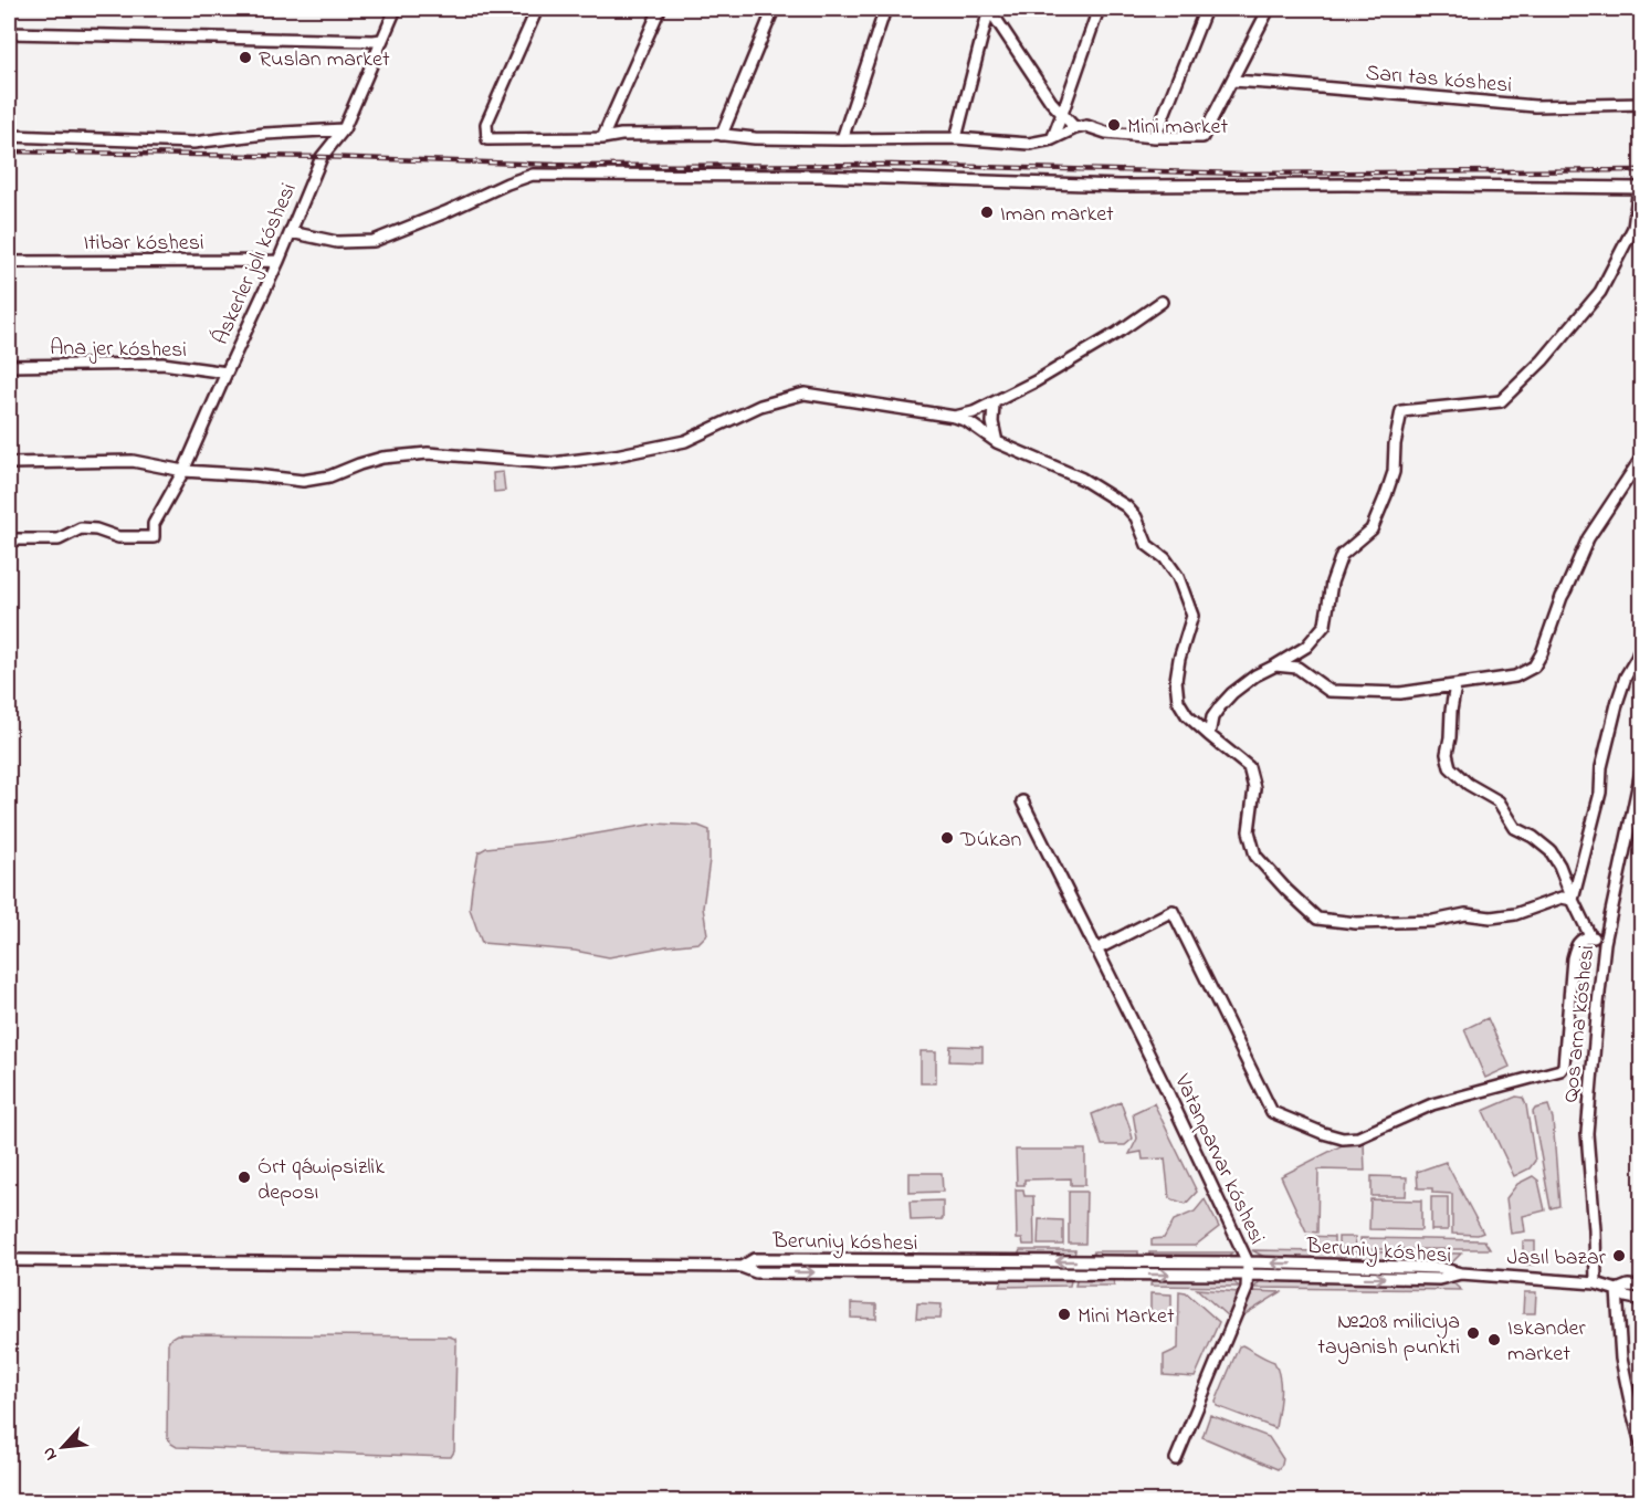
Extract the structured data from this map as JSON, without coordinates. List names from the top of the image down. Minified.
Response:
{"streets":{"street":["Sarı tas kóshesi","Itibar kóshesi","Áskerler jolı kóshesi","Ana jer kóshesi","Qos arna kóshesi","Vatanparvar kóshesi","Beruniy kóshesi"]},"crossings":[["Itibar kóshesi","Áskerler jolı kóshesi"],["Áskerler jolı kóshesi","Ana jer kóshesi"],["Vatanparvar kóshesi","Beruniy kóshesi"]],"places":["Ruslan market","Mini market","Iman market","Dúkan","Órt qáwipsizlik deposı","Jasıl bazar","Mini Market","№208 miliciya tayanish punkti","Iskander market"],"north":"bottom left"}
